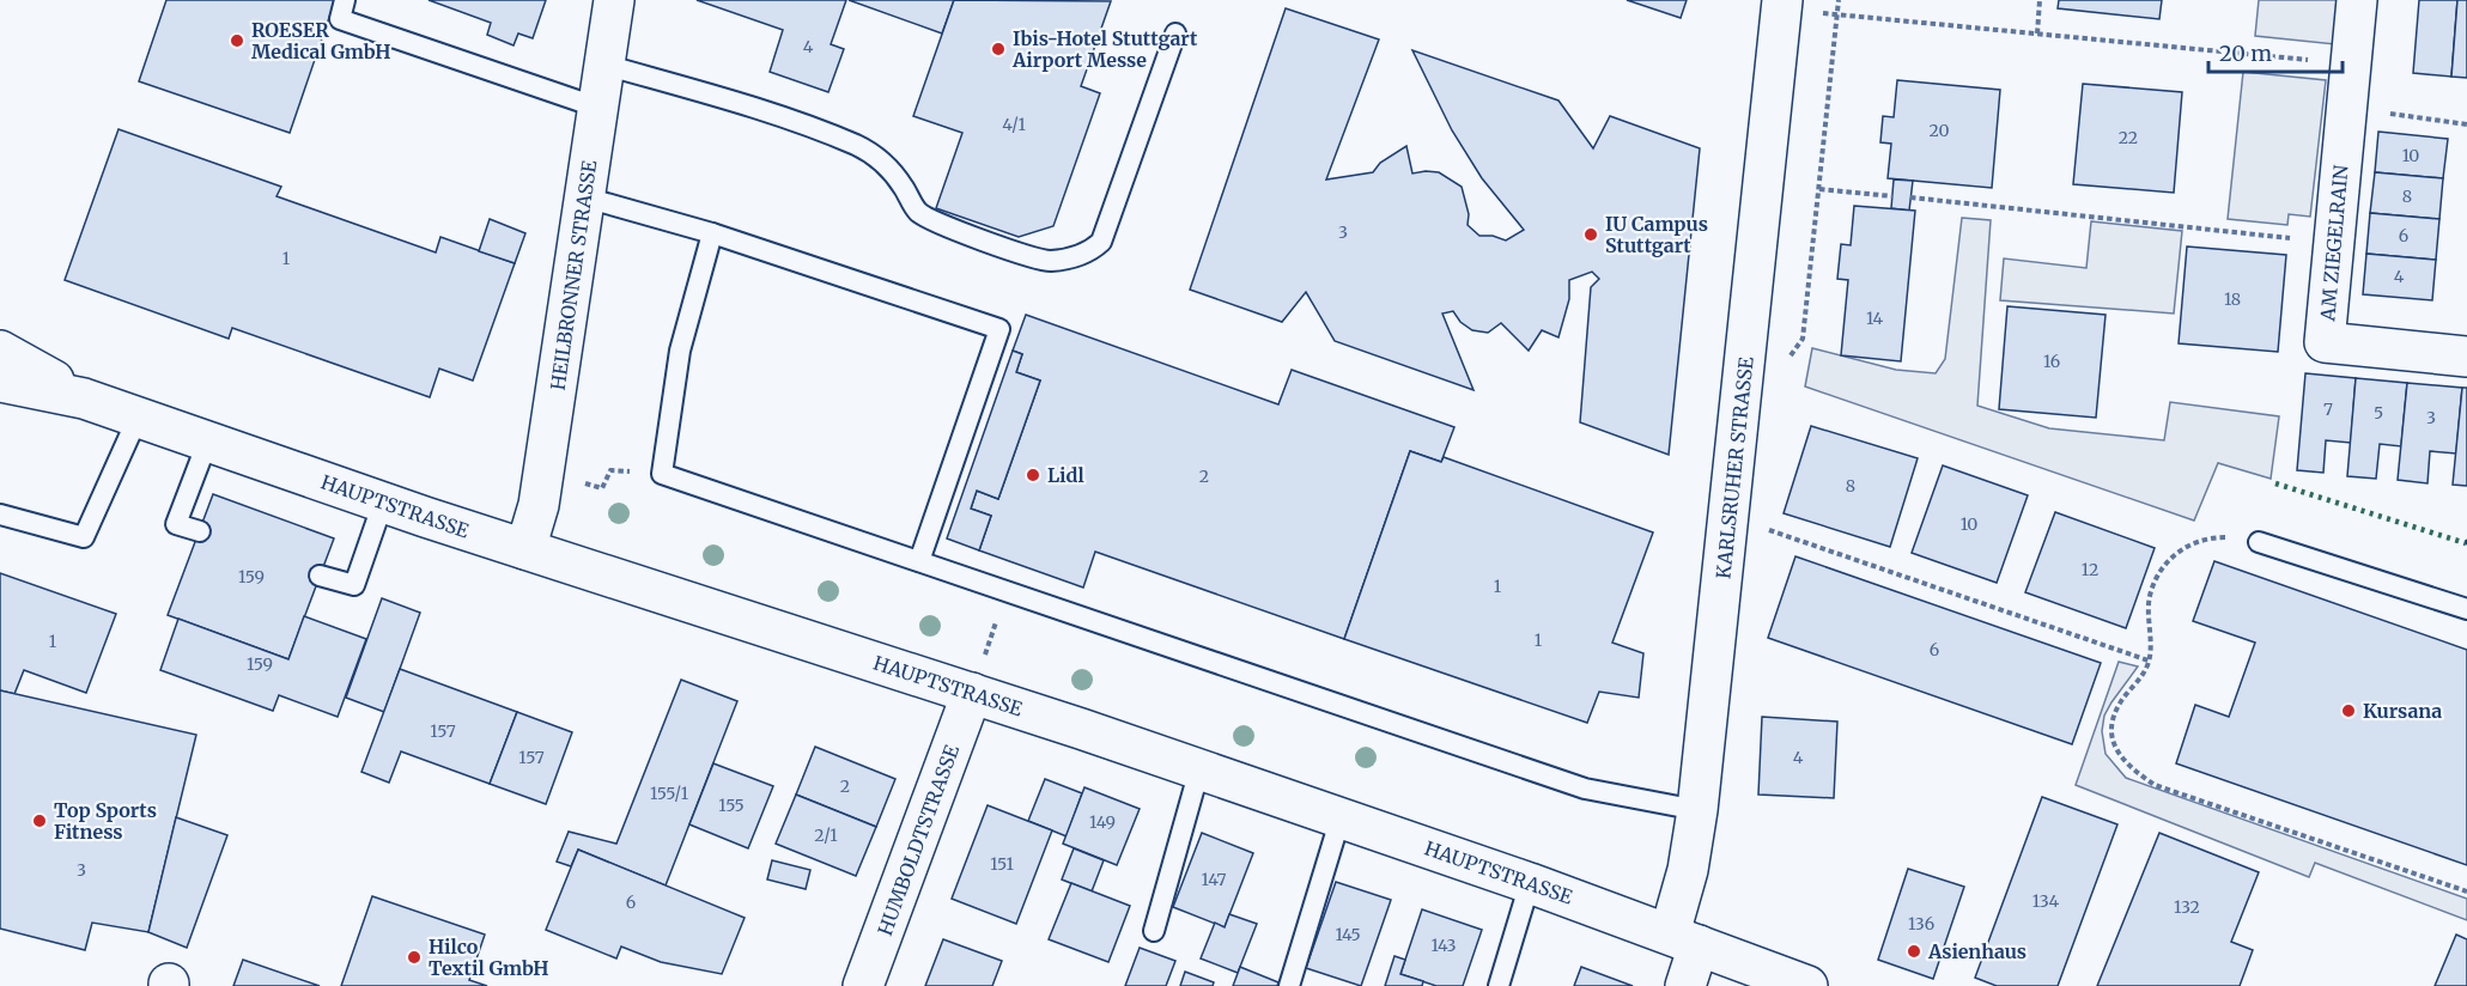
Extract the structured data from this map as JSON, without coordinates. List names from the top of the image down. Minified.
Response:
{"streets":{"street":["AM ZIEGELRAIN","HEILBRONNER STRASSE","KARLSRUHER STRASSE","HAUPTSTRASSE","HUMBOLDTSTRASSE"]},"crossings":[["HEILBRONNER STRASSE","HAUPTSTRASSE"],["KARLSRUHER STRASSE","HAUPTSTRASSE"],["HAUPTSTRASSE","HUMBOLDTSTRASSE"]],"places":["ROESER Medical GmbH","Ibis-Hotel Stuttgart Airport Messe","IU Campus Stuttgart","Lidl","Kursana","Top Sports Fitness","Asienhaus","Hilco Textil GmbH"],"house_numbers":["4","4/1","20","22","10","8","3","6","1","4","18","14","16","7","5","3","2","8","10","12","159","1","1","1","6","159","157","157","4","2","155/1","155","149","2/1","151","3","147","134","6","132","136","145","143"],"scale_bar":"20 m"}
